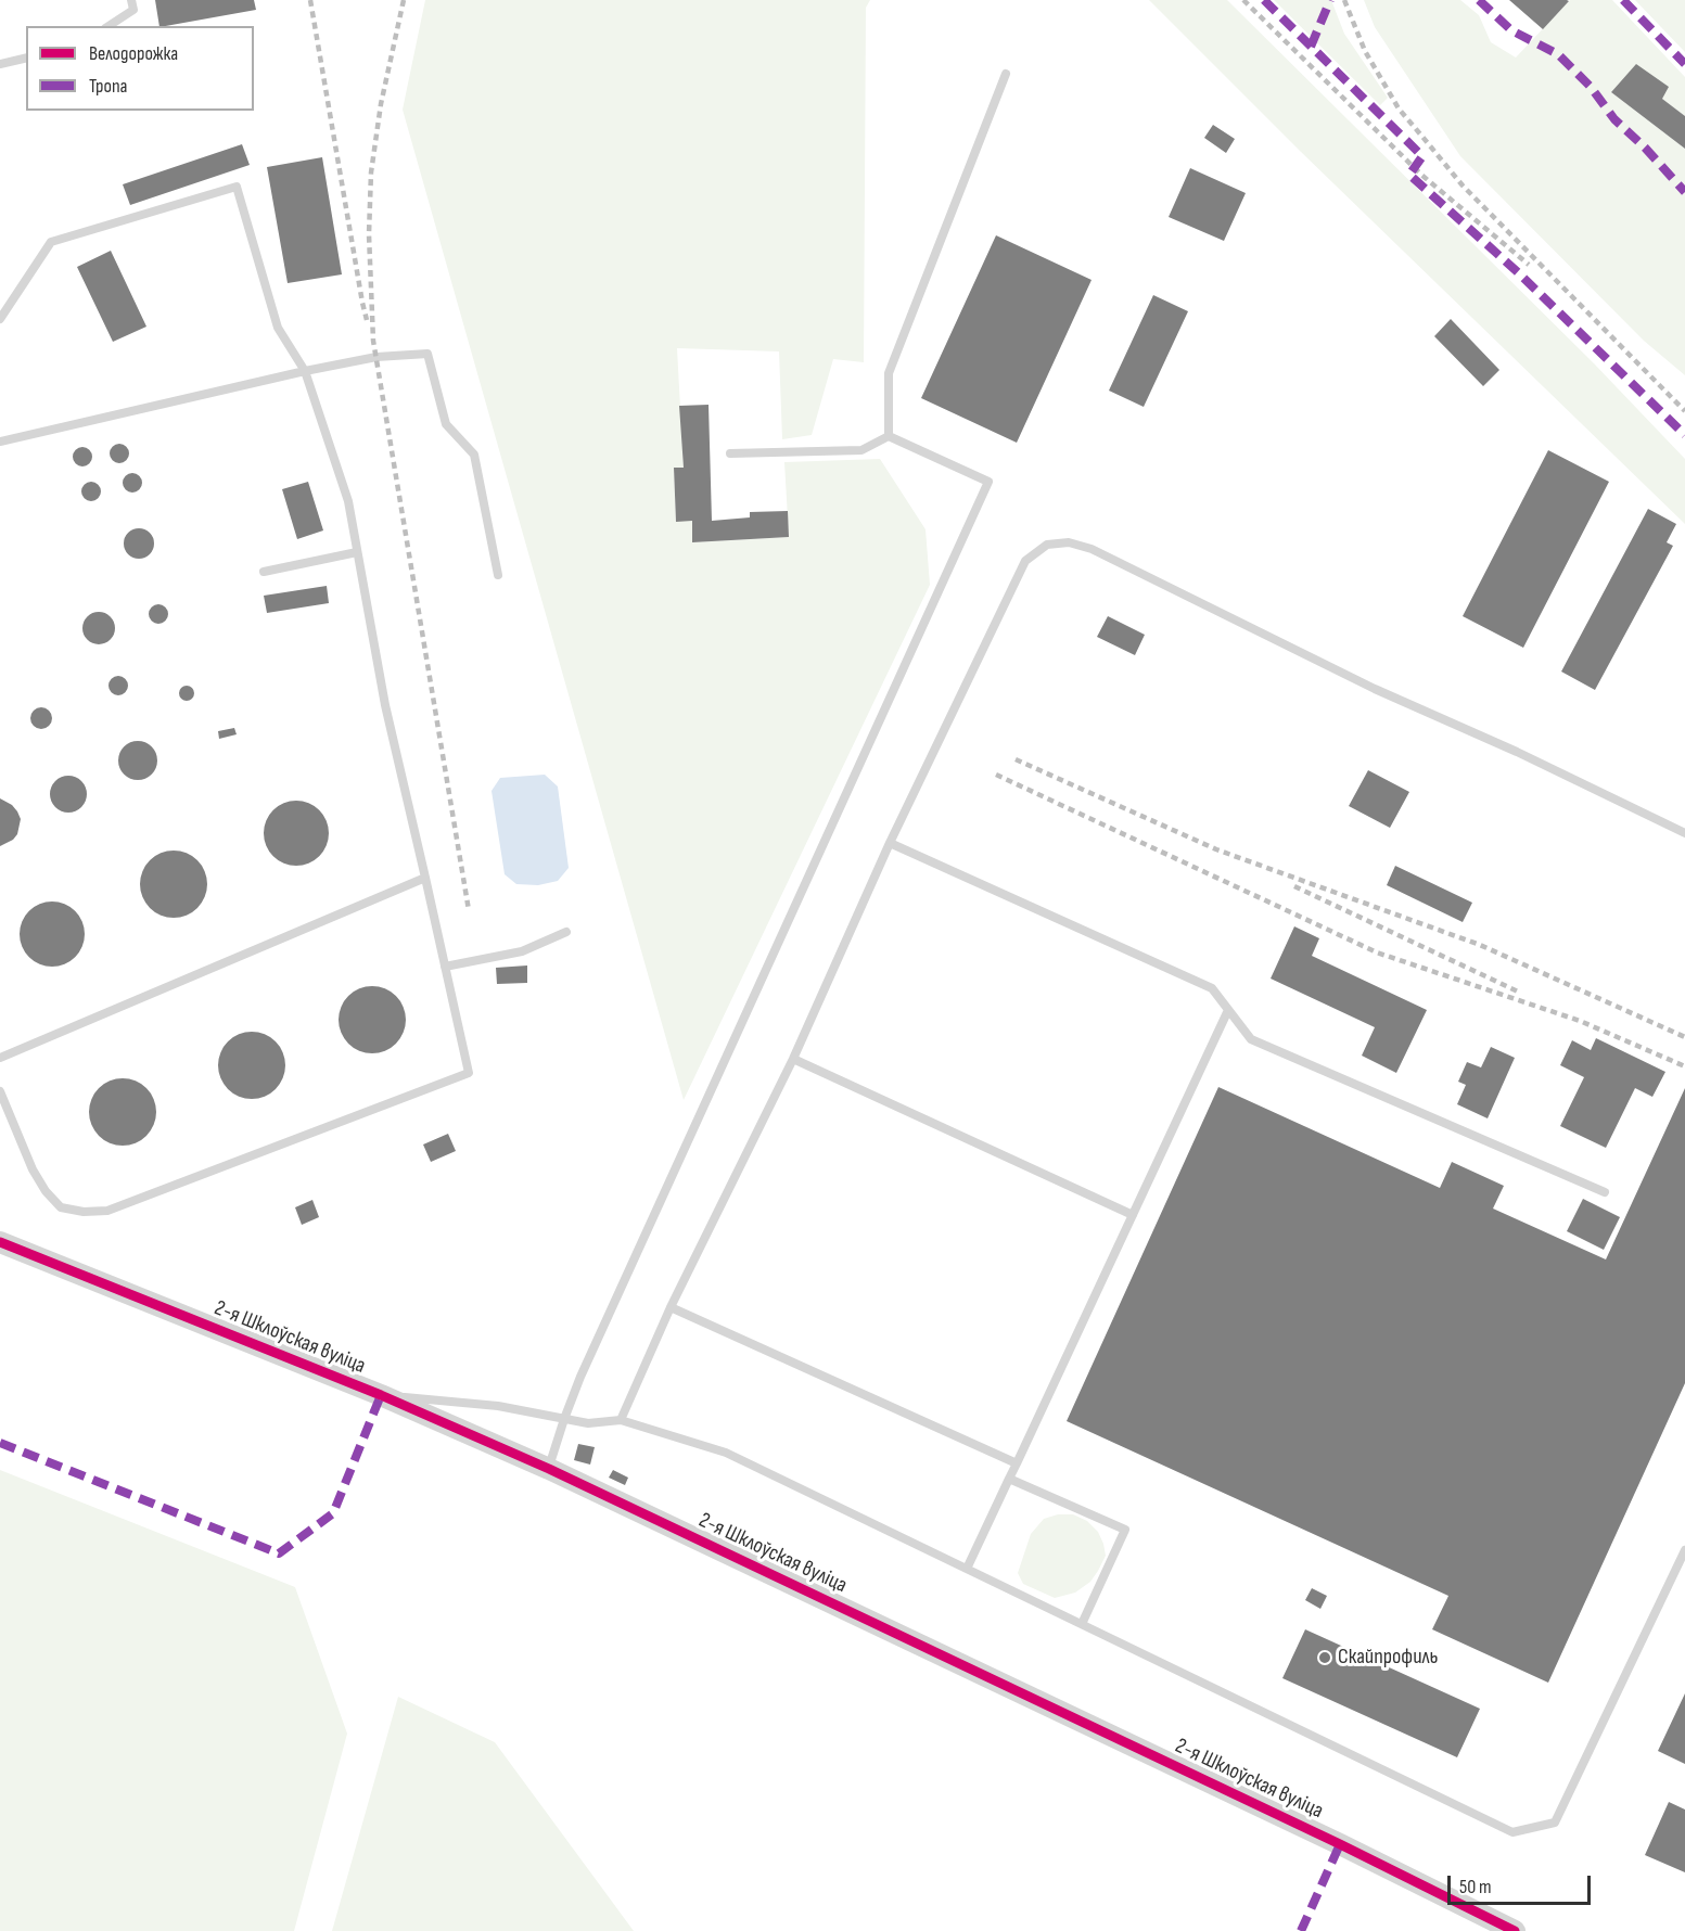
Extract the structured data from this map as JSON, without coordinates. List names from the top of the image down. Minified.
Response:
{"streets":{"street":["2-я Шклоўская вуліца"]},"places":["Скайпрофиль"],"legend":["Велодорожка","Тропа"],"scale_bar":"50 m"}
